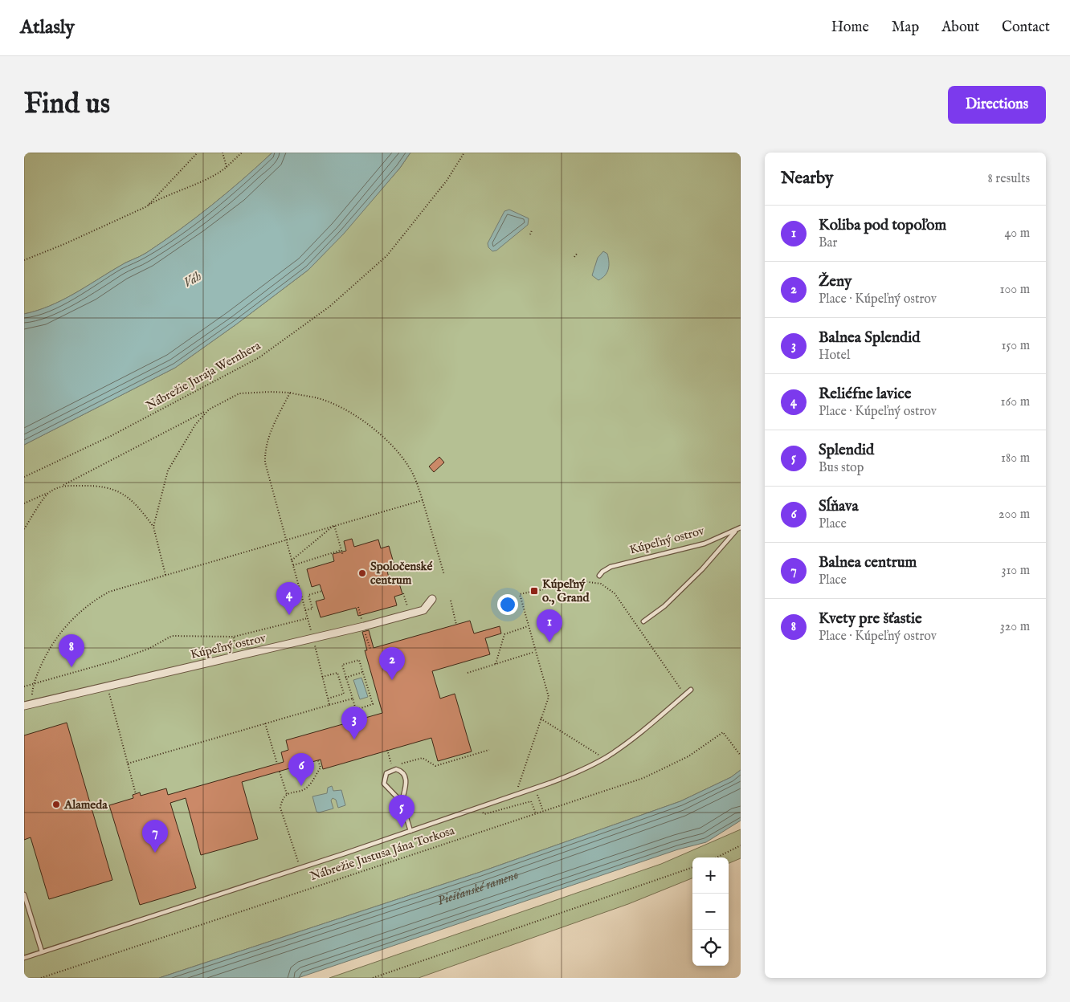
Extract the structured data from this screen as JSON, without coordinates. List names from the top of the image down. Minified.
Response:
{"streets":{"street":["Kúpeľný ostrov"],"path":["Nábrežie Juraja Wernhera","Nábrežie Justusa Jána Torkosa"]},"water":["Váh","Piešťanské rameno"],"places":{"other":["Spoločenské centrum","Alameda"],"transit":["Kúpeľný o., Grand"]},"page":{"header":"Atlasly","nav":["Home","Map","About","Contact"],"buttons":"Directions","title":"Find us","heading":["Nearby","8 results"],"list":[{"mark":"1","name":"Koliba pod topoľom","note":"Bar","value":"40 m"},{"mark":"2","name":"Ženy","note":"Place · Kúpeľný ostrov","value":"100 m"},{"mark":"3","name":"Balnea Splendid","note":"Hotel","value":"150 m"},{"mark":"4","name":"Reliéfne lavice","note":"Place · Kúpeľný ostrov","value":"160 m"},{"mark":"5","name":"Splendid","note":"Bus stop","value":"180 m"},{"mark":"6","name":"Sĺňava","note":"Place","value":"200 m"},{"mark":"7","name":"Balnea centrum","note":"Place","value":"310 m"},{"mark":"8","name":"Kvety pre šťastie","note":"Place · Kúpeľný ostrov","value":"320 m"}],"pins":["4","1","8","2","3","6","5","7"],"map_buttons":["+","−"]}}
